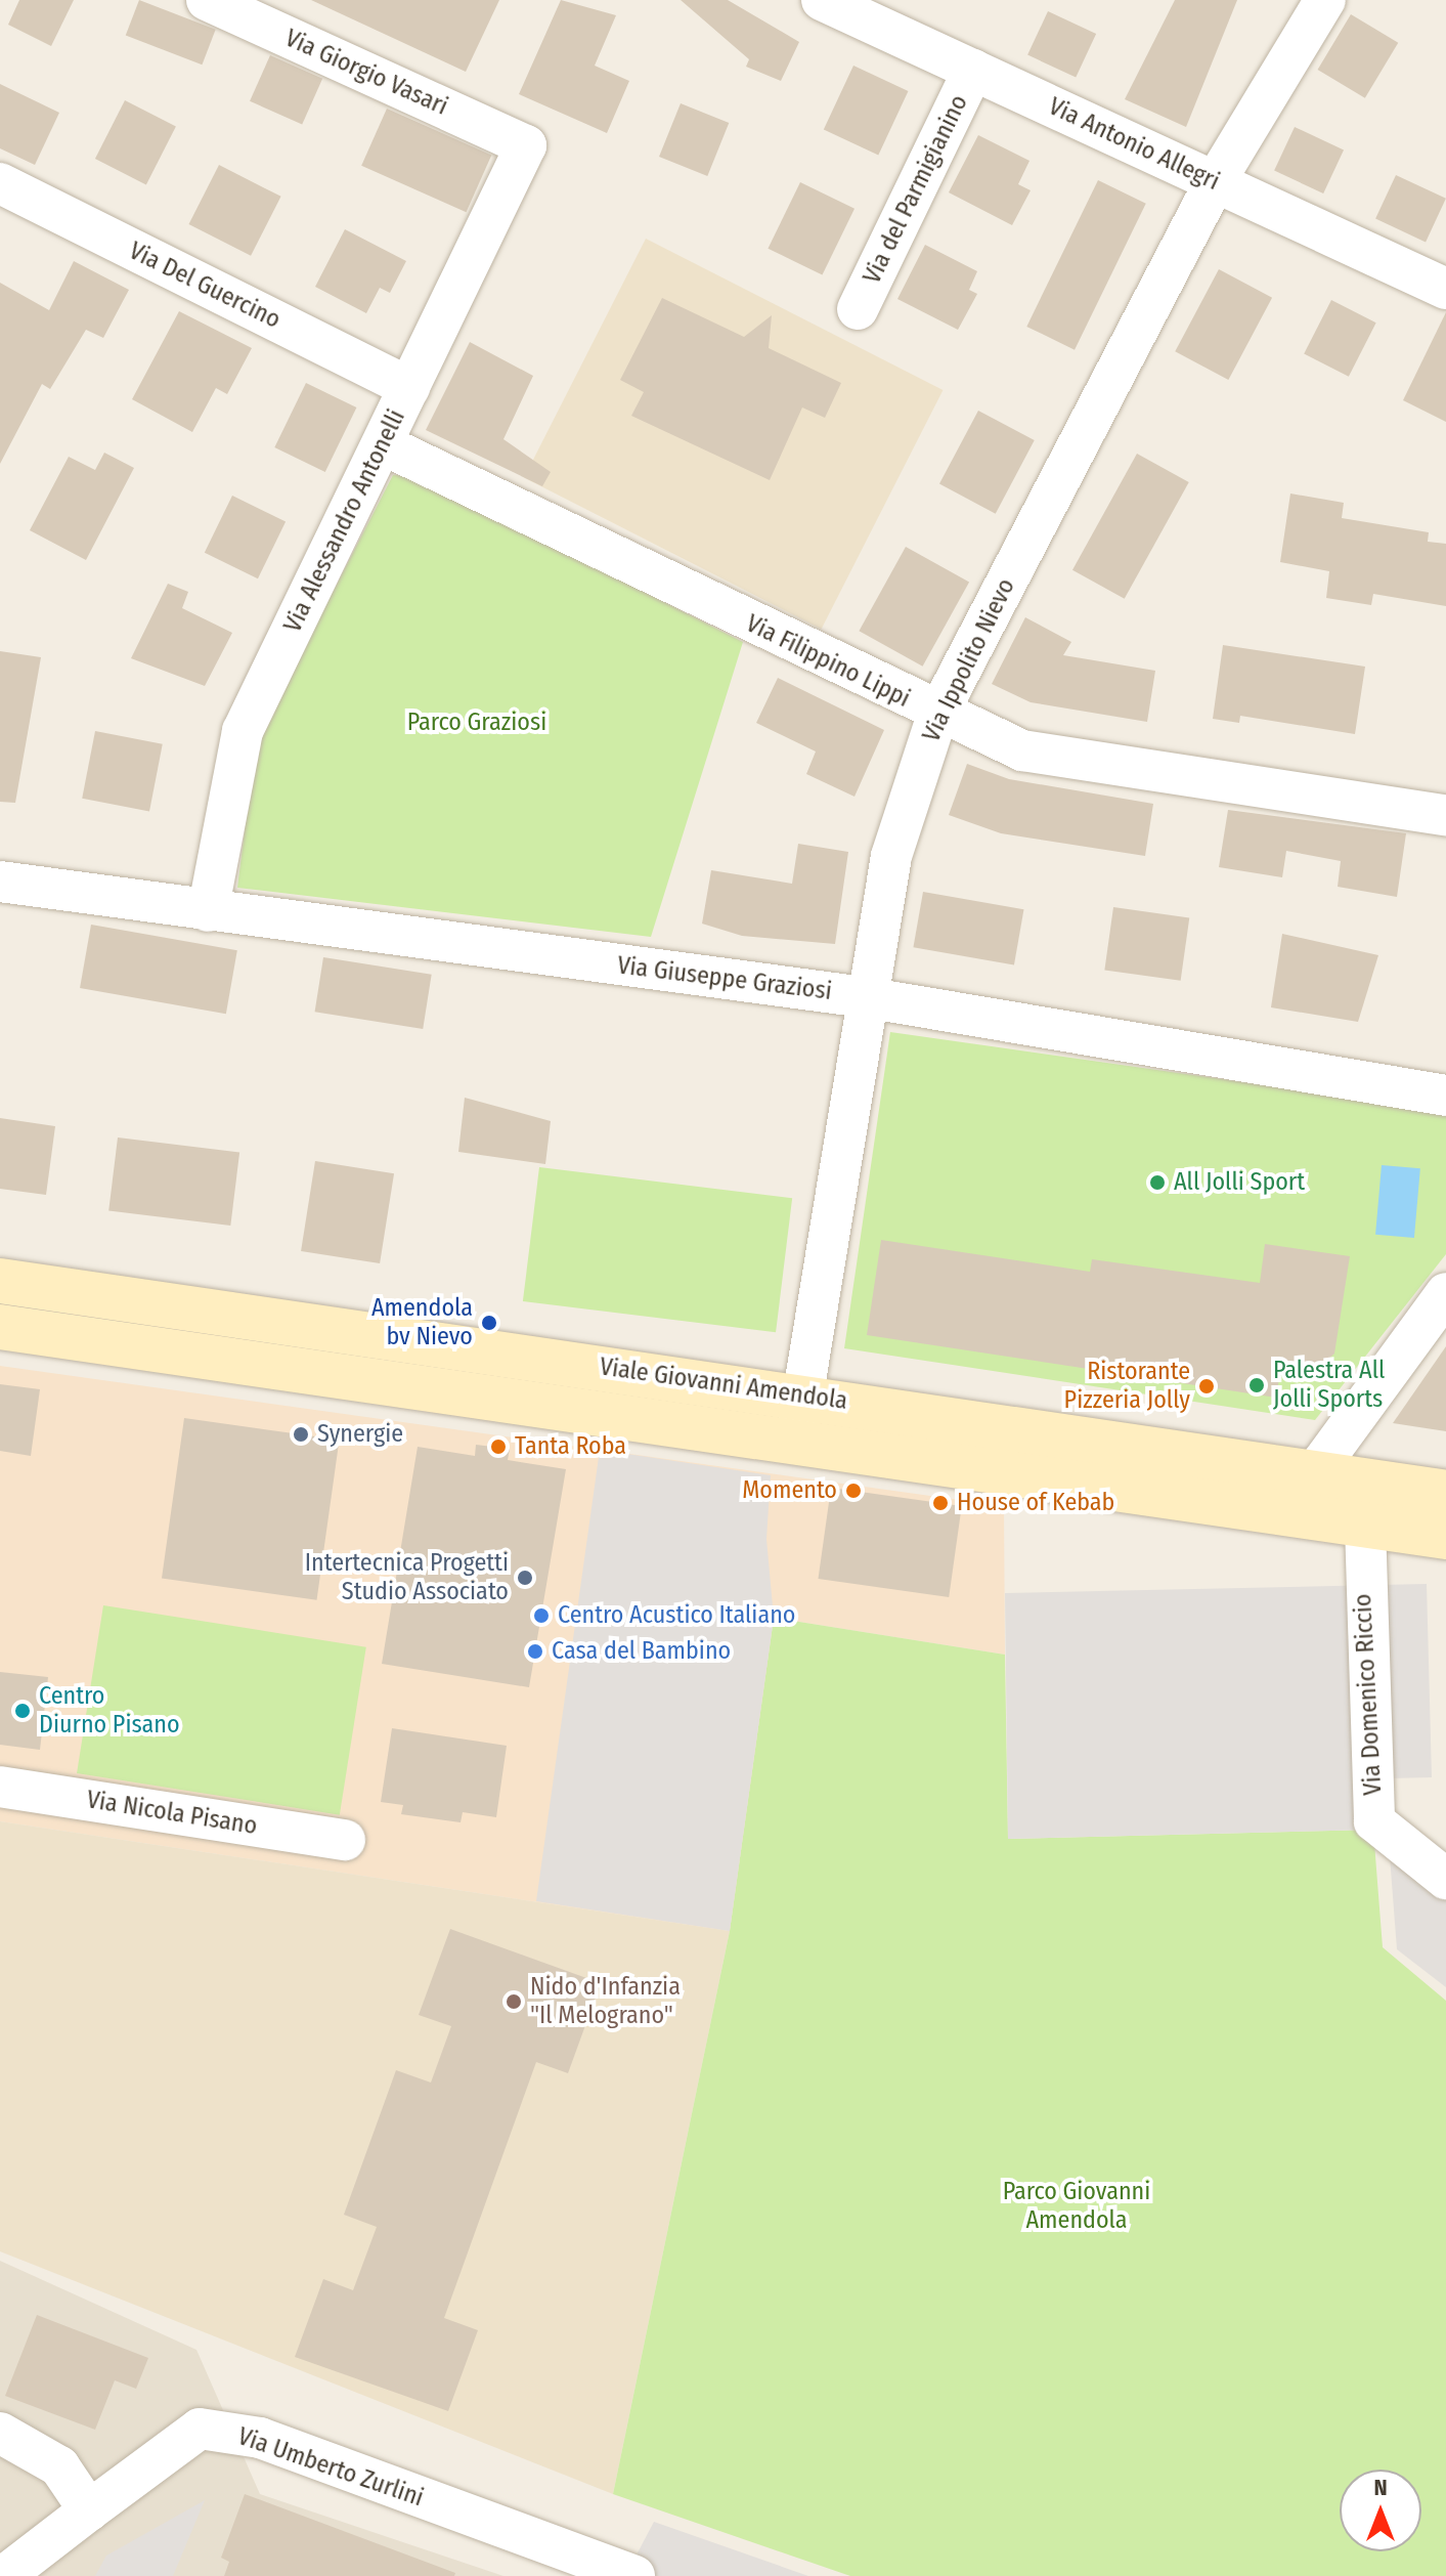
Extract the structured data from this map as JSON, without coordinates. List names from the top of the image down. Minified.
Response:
{"streets":{"main road":["Viale Giovanni Amendola"],"street":["Via Giorgio Vasari","Via Antonio Allegri","Via del Parmigianino","Via Del Guercino","Via Alessandro Antonelli","Via Ippolito Nievo","Via Filippino Lippi","Via Giuseppe Graziosi","Via Domenico Riccio","Via Nicola Pisano","Via Umberto Zurlini"]},"crossings":[["Via Giorgio Vasari","Via Alessandro Antonelli"],["Via Antonio Allegri","Via del Parmigianino"],["Via Antonio Allegri","Via Ippolito Nievo"],["Via Del Guercino","Via Alessandro Antonelli"],["Via Alessandro Antonelli","Via Filippino Lippi"],["Via Alessandro Antonelli","Via Giuseppe Graziosi"],["Via Ippolito Nievo","Via Filippino Lippi"],["Via Ippolito Nievo","Via Giuseppe Graziosi"],["Via Ippolito Nievo","Viale Giovanni Amendola"],["Viale Giovanni Amendola","Via Domenico Riccio"]],"parks":["Parco Graziosi","Parco Giovanni Amendola"],"places":["All Jolli Sport","Amendola bv Nievo","Palestra All Jolli Sports","Ristorante Pizzeria Jolly","Synergie","Tanta Roba","Momento","House of Kebab","Intertecnica Progetti Studio Associato","Centro Acustico Italiano","Casa del Bambino","Centro Diurno Pisano","Nido d'Infanzia \"Il Melograno\""],"north":"top"}
